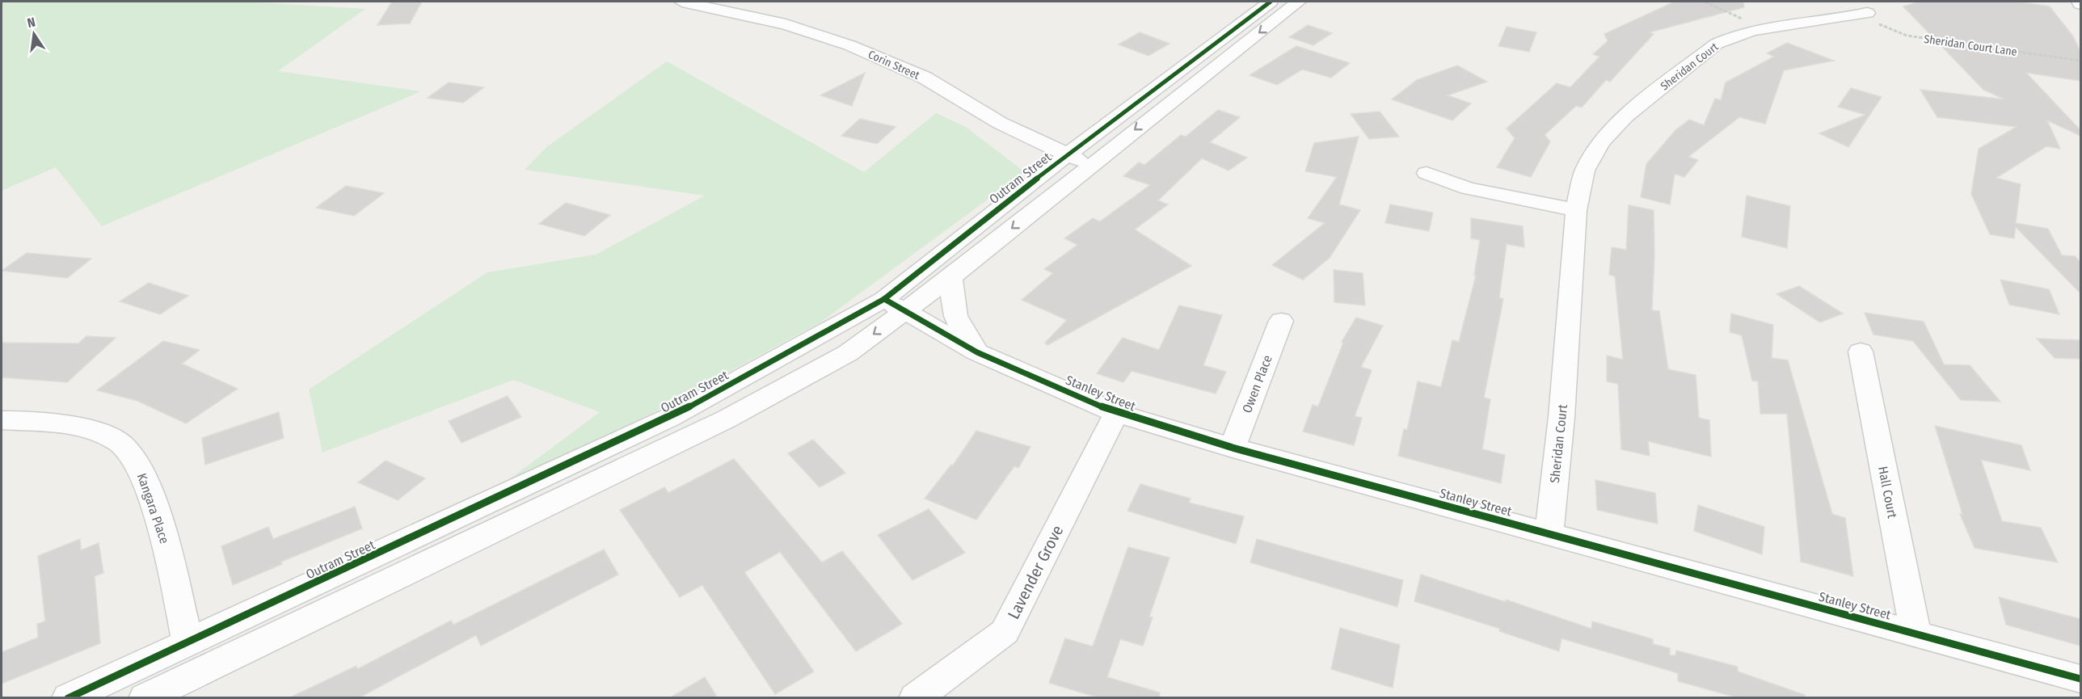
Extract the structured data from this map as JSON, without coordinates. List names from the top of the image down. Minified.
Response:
{"streets":{"street":["Corin Street","Sheridan Court","Outram Street","Owen Place","Stanley Street","Hall Court","Kangara Place","Lavender Grove"],"path":["Sheridan Court Lane"]},"crossings":[["Sheridan Court Lane","Sheridan Court"],["Corin Street","Outram Street"],["Sheridan Court","Stanley Street"],["Outram Street","Stanley Street"],["Outram Street","Kangara Place"],["Owen Place","Stanley Street"],["Stanley Street","Hall Court"],["Stanley Street","Lavender Grove"]],"north":"top"}
